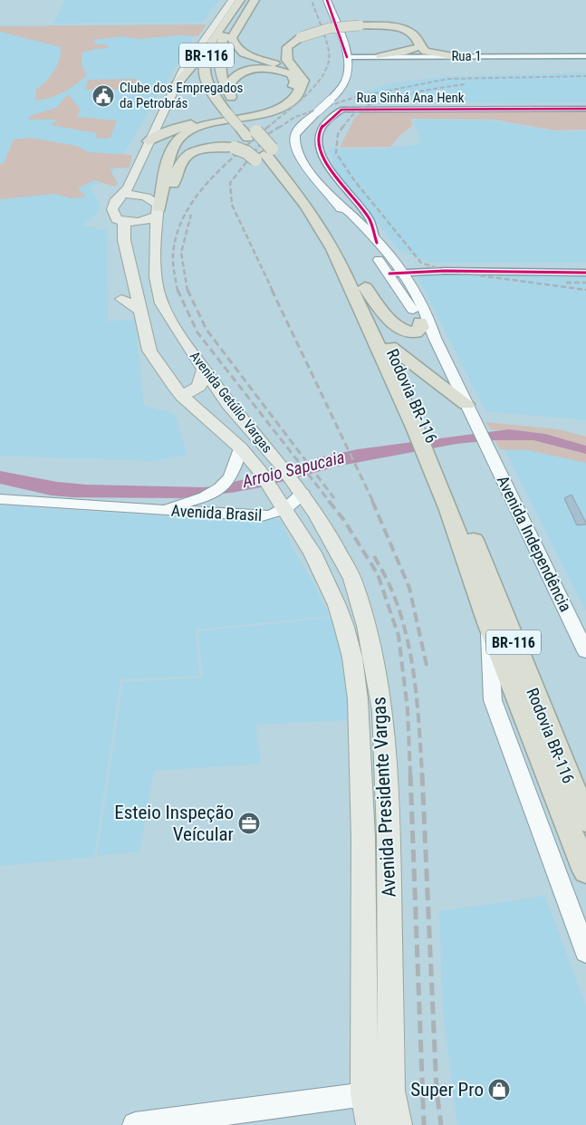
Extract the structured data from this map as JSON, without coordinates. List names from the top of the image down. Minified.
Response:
{"streets":{"highway":["BR-116","Rodovia BR-116"],"main road":["Avenida Getúlio Vargas","Avenida Brasil","Avenida Independência","Avenida Presidente Vargas"],"street":["Rua 1","Rua Sinhá Ana Henk"]},"crossings":[["BR-116","Rodovia BR-116"],["BR-116","Avenida Getúlio Vargas"],["Rodovia BR-116","Avenida Getúlio Vargas"],["Avenida Getúlio Vargas","Avenida Brasil"],["Avenida Getúlio Vargas","Avenida Presidente Vargas"],["Avenida Brasil","Avenida Presidente Vargas"]],"water":["Arroio Sapucaia"],"places":{"public building":["Clube dos Empregados da Petrobrás"],"office":["Esteio Inspeção Veícular"],"shop":["Super Pro"]}}
